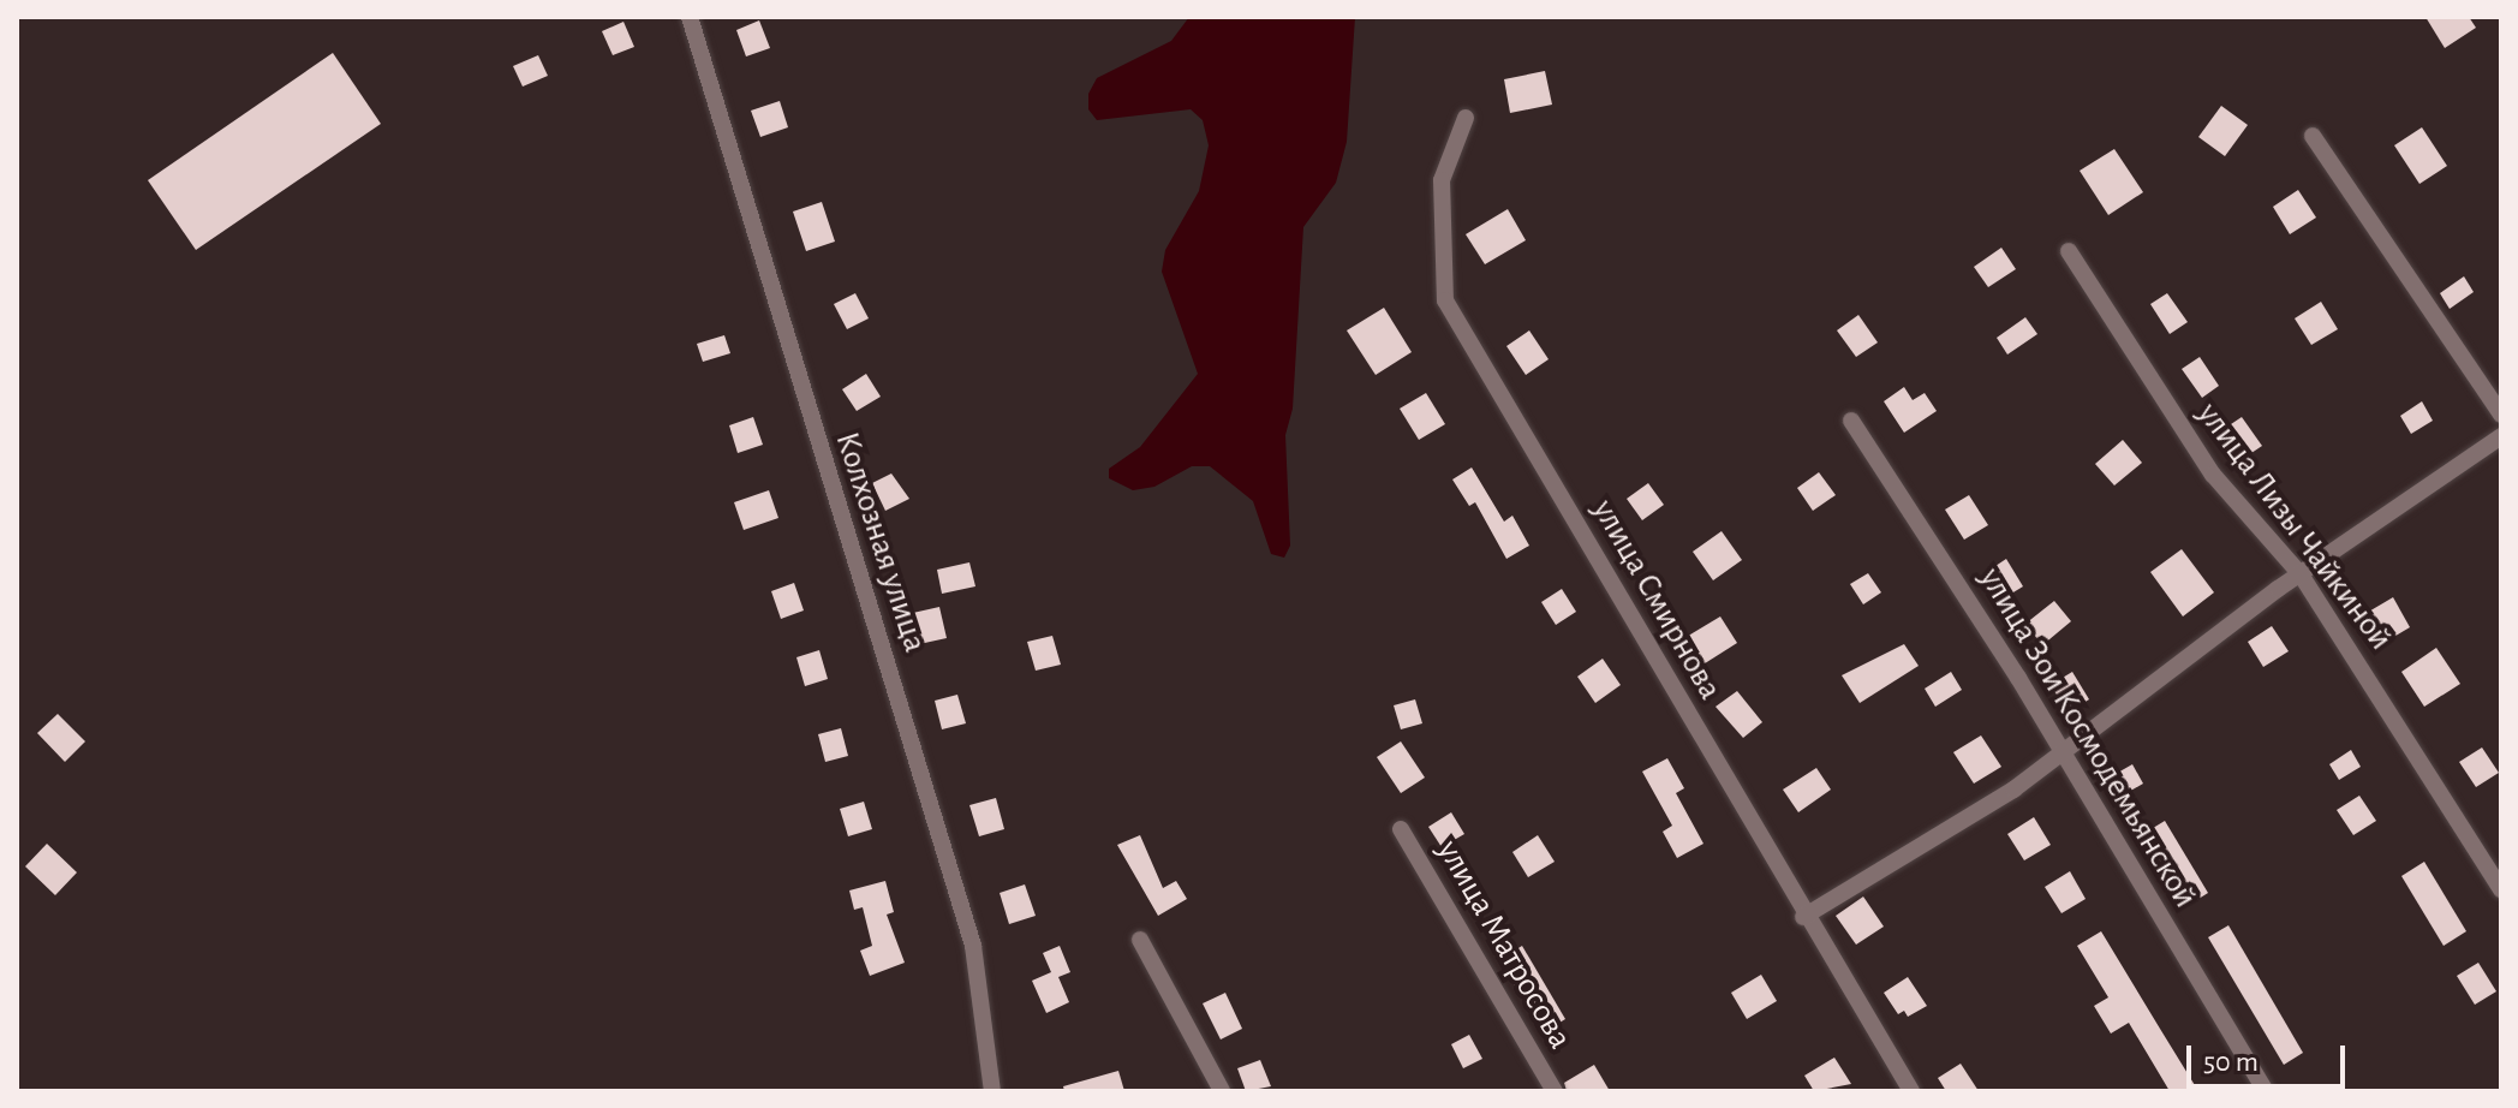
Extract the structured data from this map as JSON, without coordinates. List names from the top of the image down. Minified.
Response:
{"streets":{"street":["улица Лизы Чайкиной","Колхозная улица","улица Смирнова","улица Зои Космодемьянской","улица Матросова"]},"scale_bar":"50 m"}
